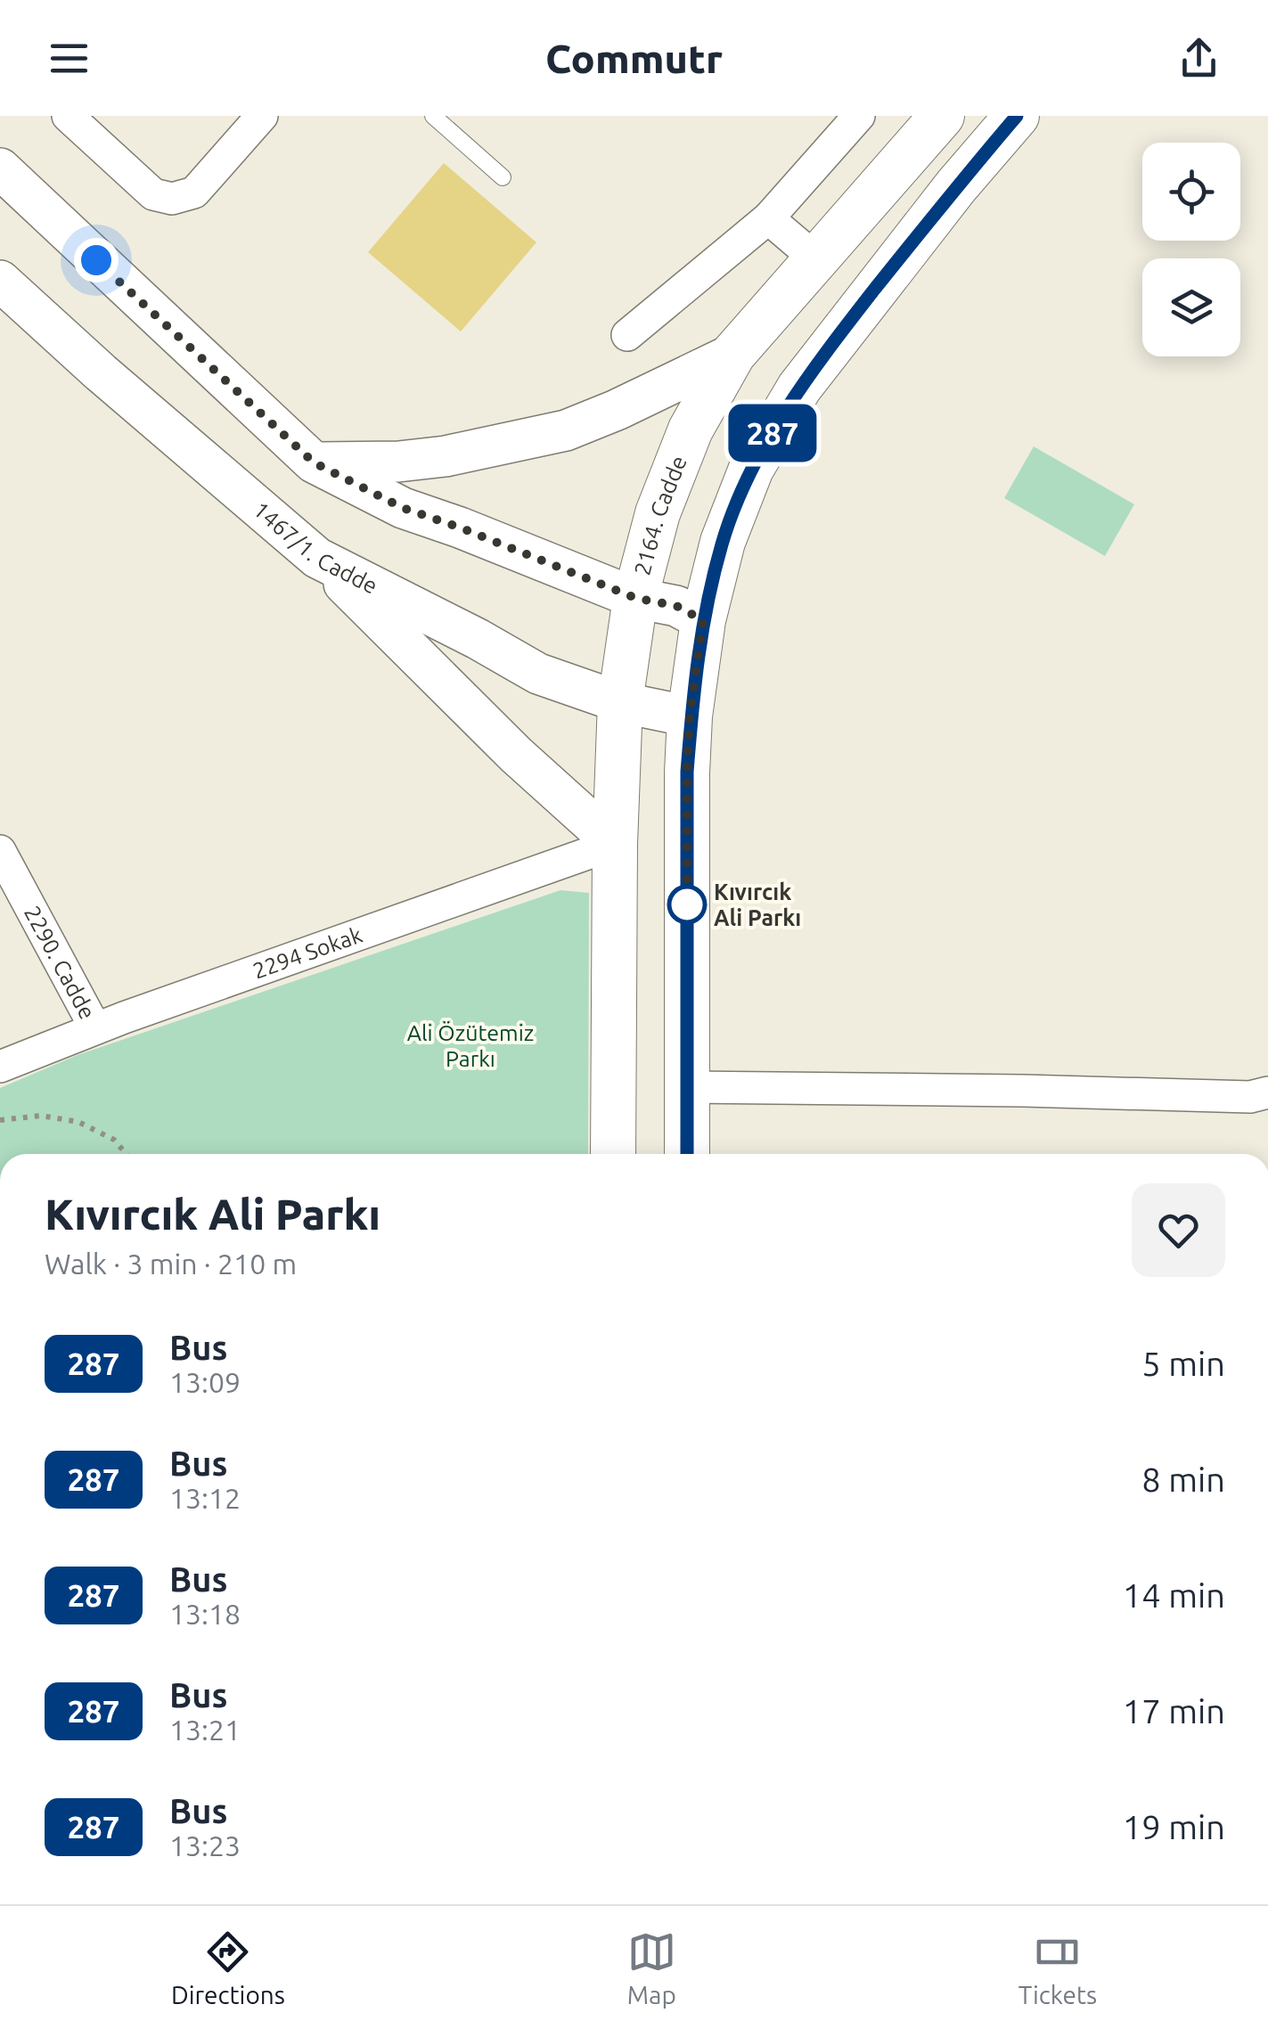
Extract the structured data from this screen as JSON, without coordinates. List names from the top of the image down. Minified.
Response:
{"streets":{"main road":["2164. Cadde"],"street":["1467/1. Cadde","2294 Sokak","2290. Cadde"]},"crossings":[["2164. Cadde","1467/1. Cadde"],["2164. Cadde","2294 Sokak"],["2294 Sokak","2290. Cadde"]],"parks":["Ali Özütemiz Parkı"],"places":["Kıvırcık Ali Parkı"],"lines":["bus line 287"],"page":{"header":"Commutr","on_map":"287","heading":["Kıvırcık Ali Parkı","Walk · 3 min · 210 m"],"list":[{"mark":"287","name":"Bus","note":"13:09","value":"5 min"},{"mark":"287","name":"Bus","note":"13:12","value":"8 min"},{"mark":"287","name":"Bus","note":"13:18","value":"14 min"},{"mark":"287","name":"Bus","note":"13:21","value":"17 min"},{"mark":"287","name":"Bus","note":"13:23","value":"19 min"}],"tabs":["Directions","Map","Tickets"]}}
